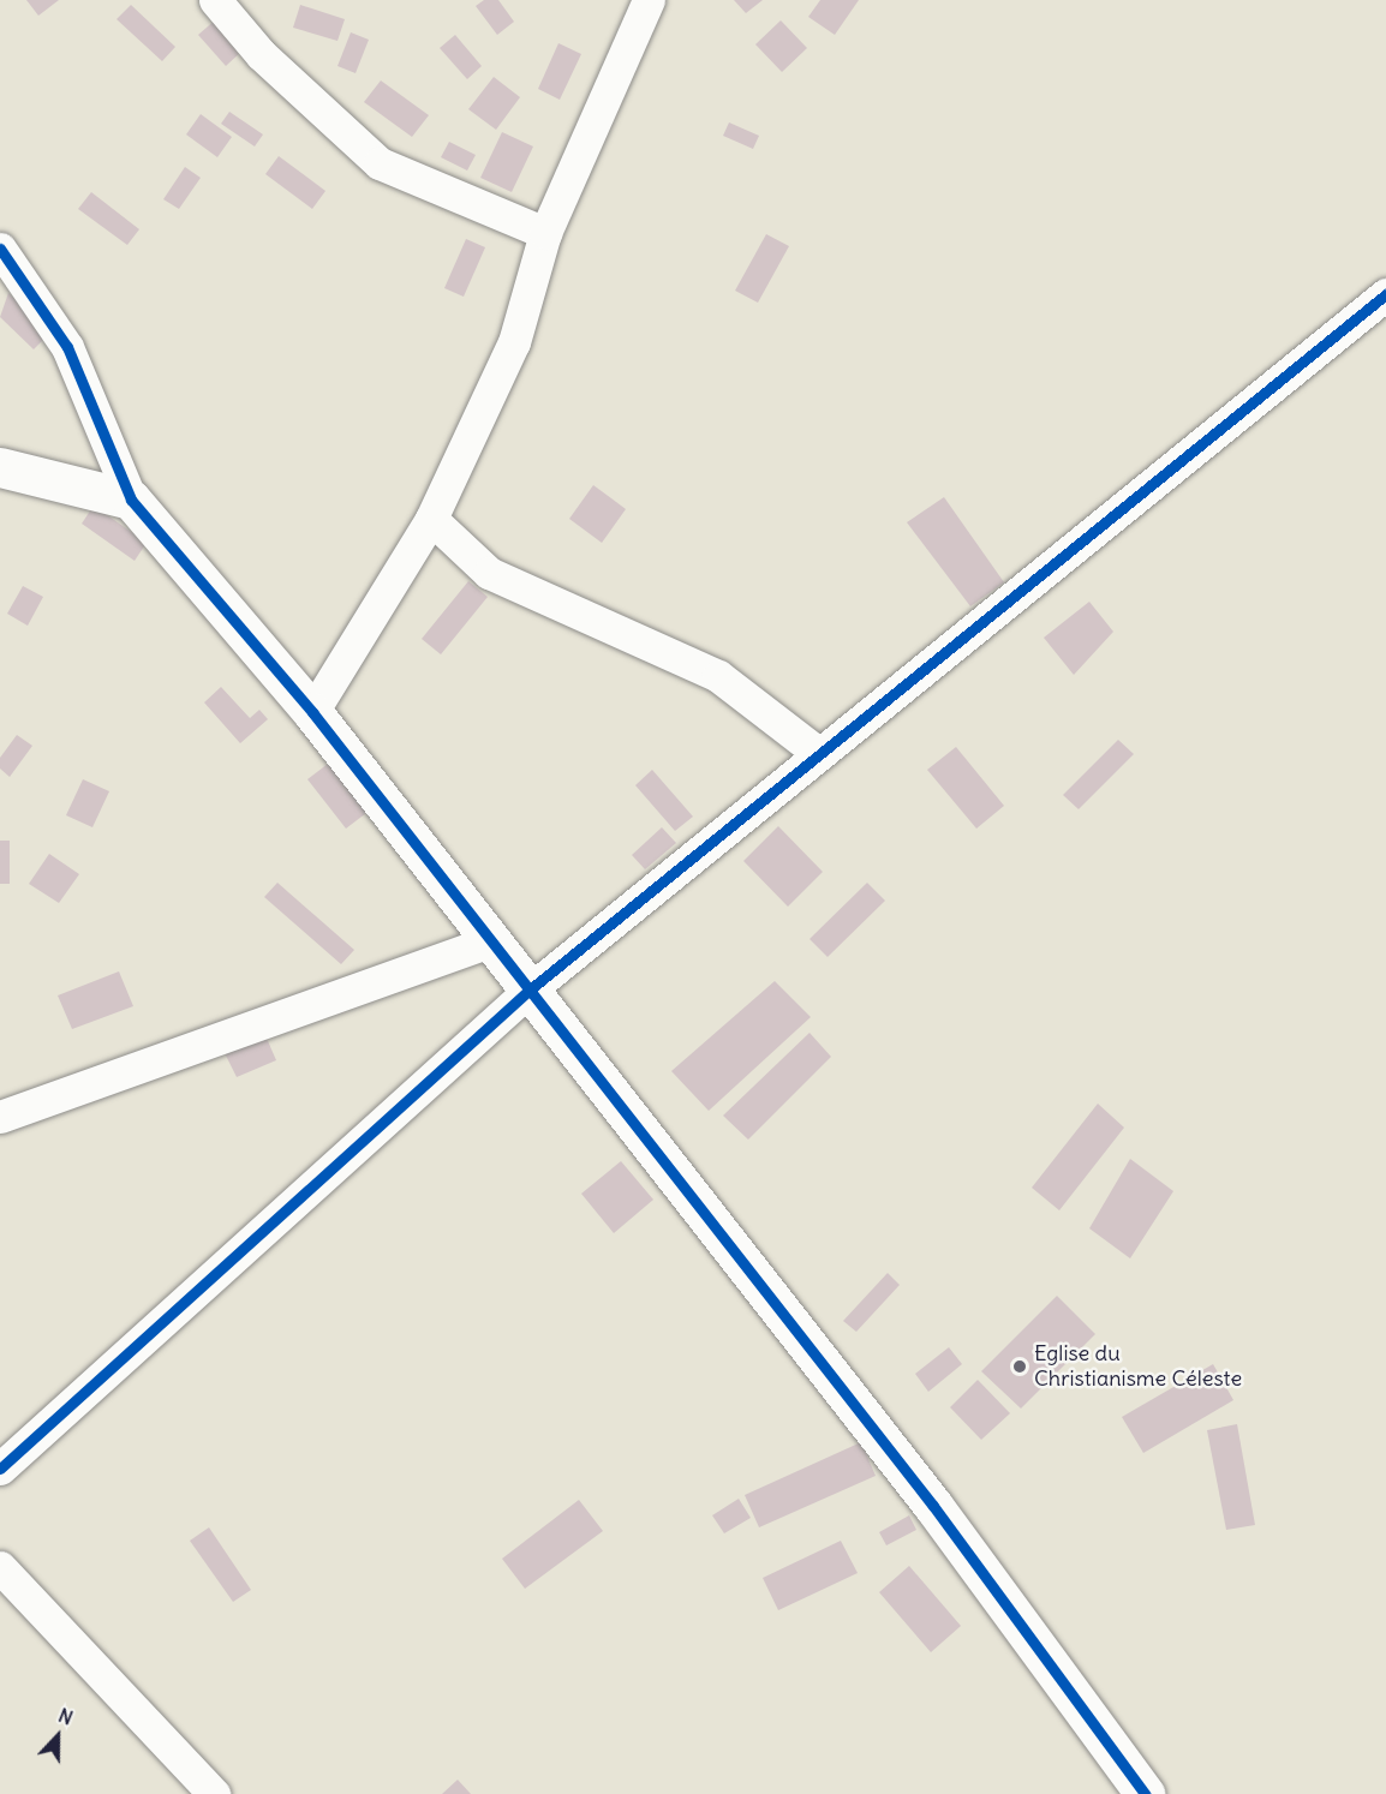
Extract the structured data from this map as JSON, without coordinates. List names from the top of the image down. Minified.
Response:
{"places":["Eglise du Christianisme Céleste"],"north":"top"}
